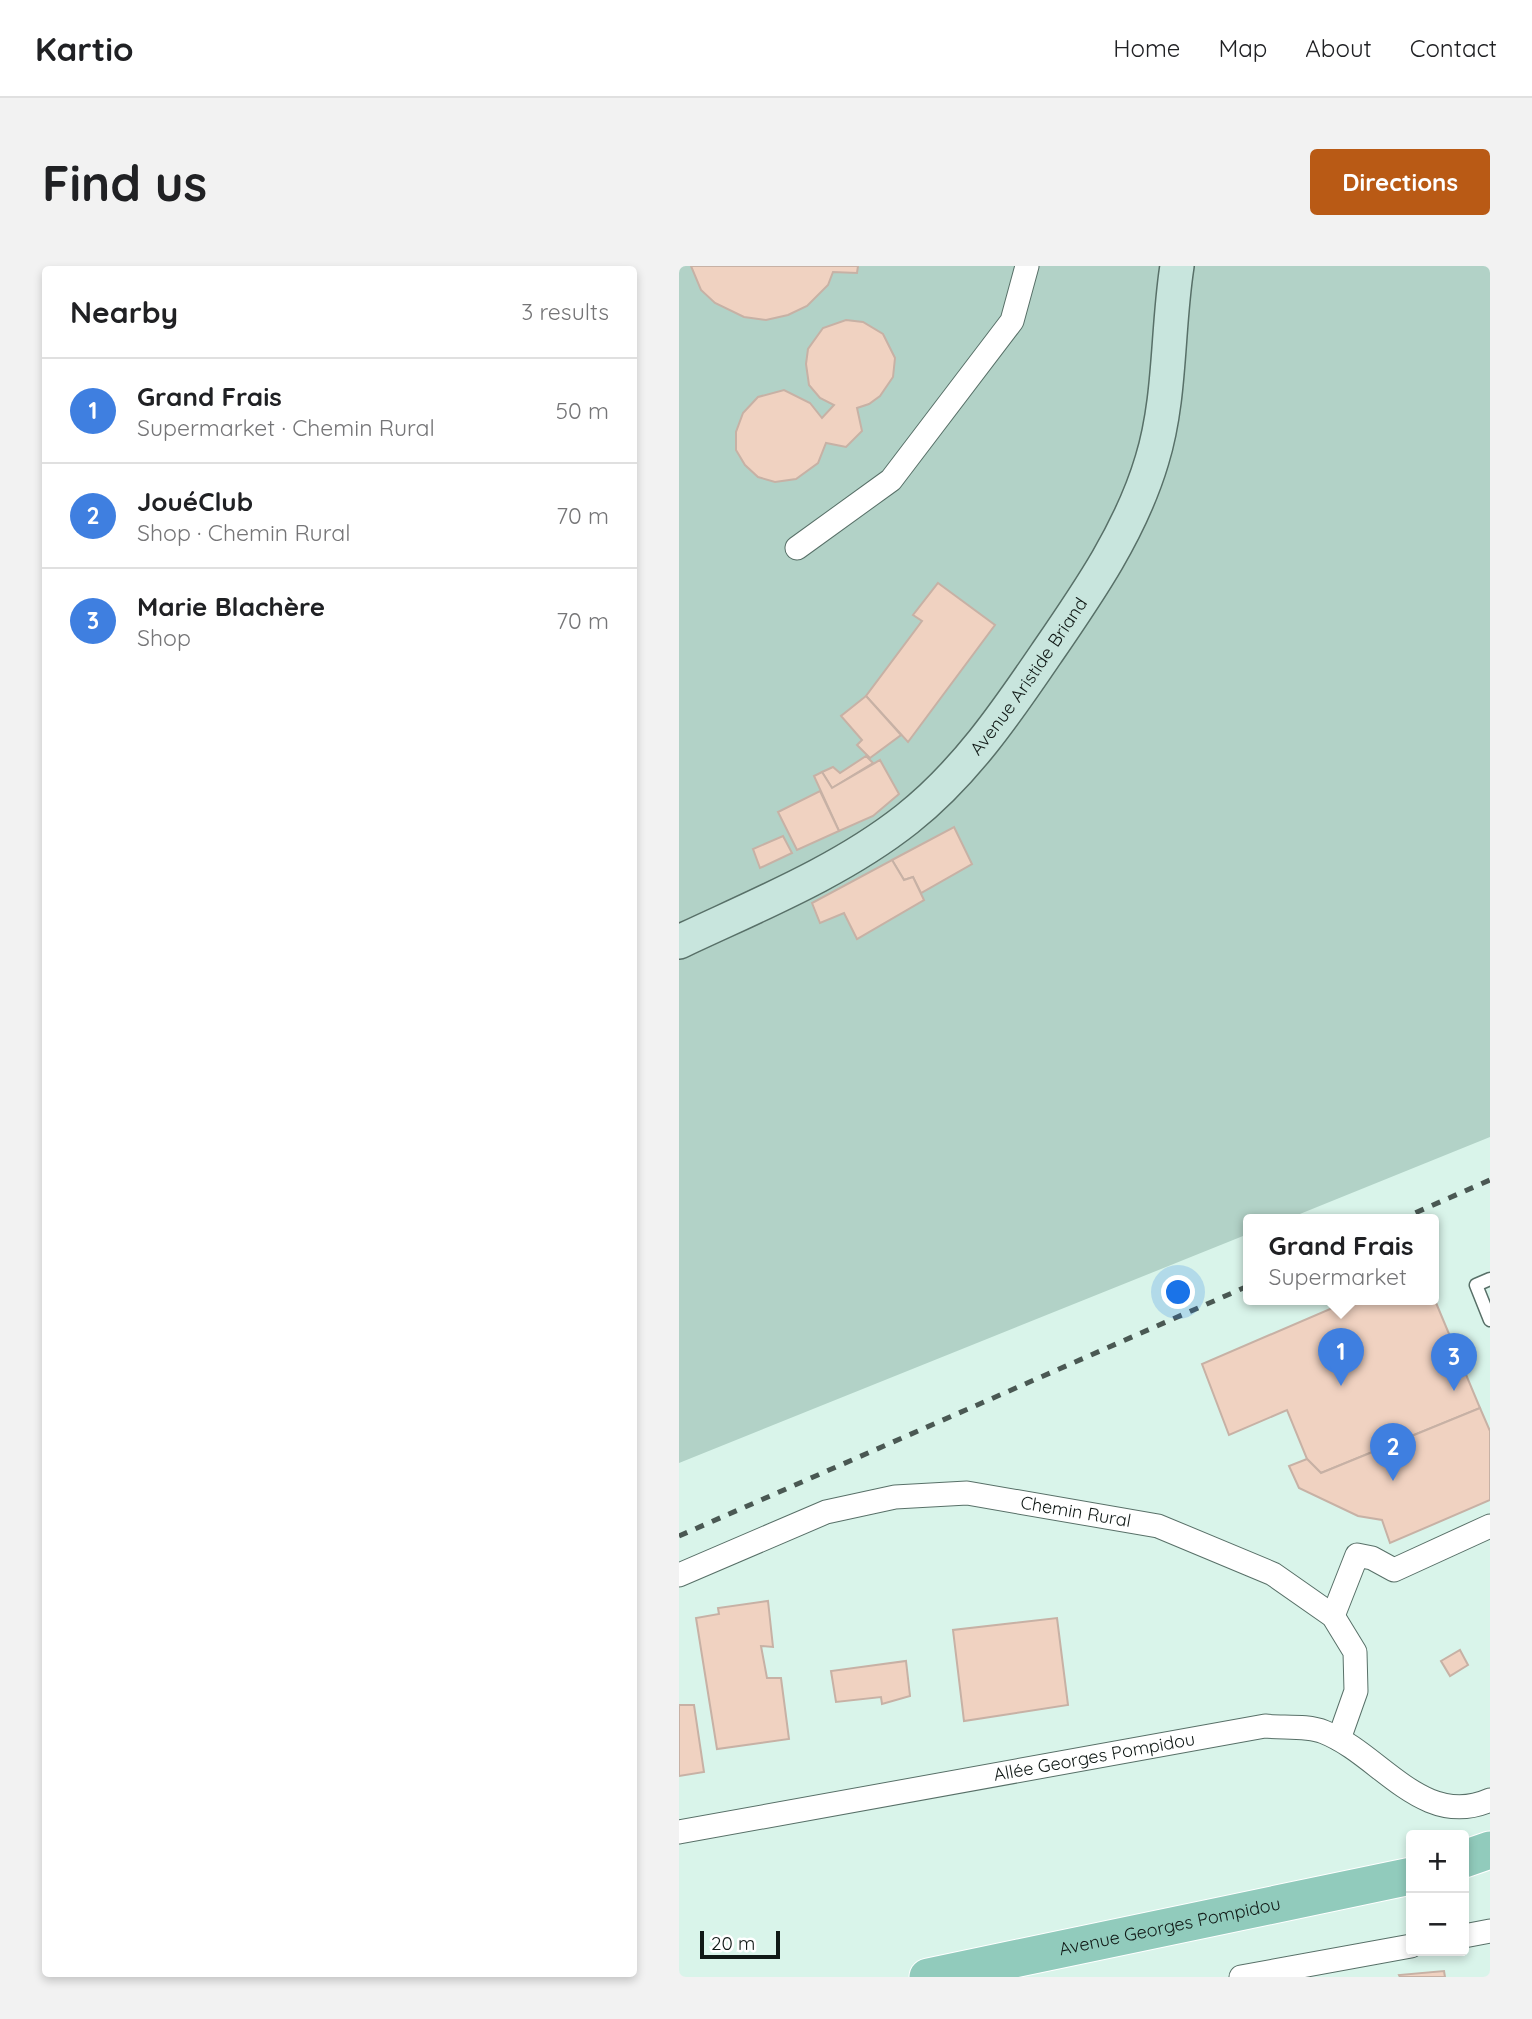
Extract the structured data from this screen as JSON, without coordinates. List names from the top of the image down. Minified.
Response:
{"streets":{"main road":["Avenue Aristide Briand","Avenue Georges Pompidou"],"street":["Chemin Rural","Allée Georges Pompidou"]},"crossings":[["Chemin Rural","Allée Georges Pompidou"]],"scale_bar":"20 m","page":{"header":"Kartio","nav":["Home","Map","About","Contact"],"buttons":"Directions","title":"Find us","heading":["Nearby","3 results"],"list":[{"mark":"1","name":"Grand Frais","note":"Supermarket · Chemin Rural","value":"50 m"},{"mark":"2","name":"JouéClub","note":"Shop · Chemin Rural","value":"70 m"},{"mark":"3","name":"Marie Blachère","note":"Shop","value":"70 m"}],"popup":["Grand Frais","Supermarket"],"pins":["1","3","2"],"map_buttons":["+","−"],"scale":"20 m"}}
